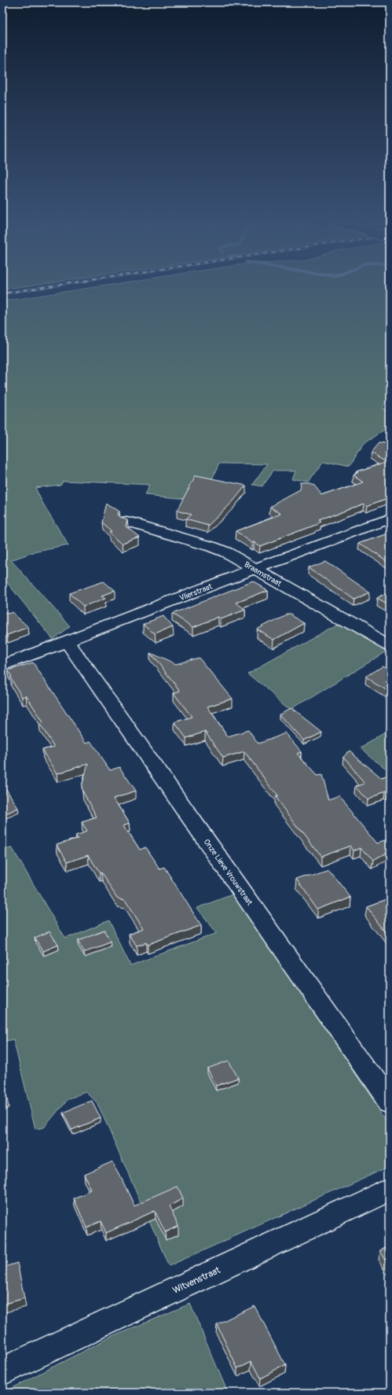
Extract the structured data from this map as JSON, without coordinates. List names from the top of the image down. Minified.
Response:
{"streets":{"main road":["Braamstraat","Vlierstraat","Onze Lieve Vrouwstraat","Witvenstraat"]},"crossings":[["Braamstraat","Vlierstraat"],["Vlierstraat","Onze Lieve Vrouwstraat"]]}
